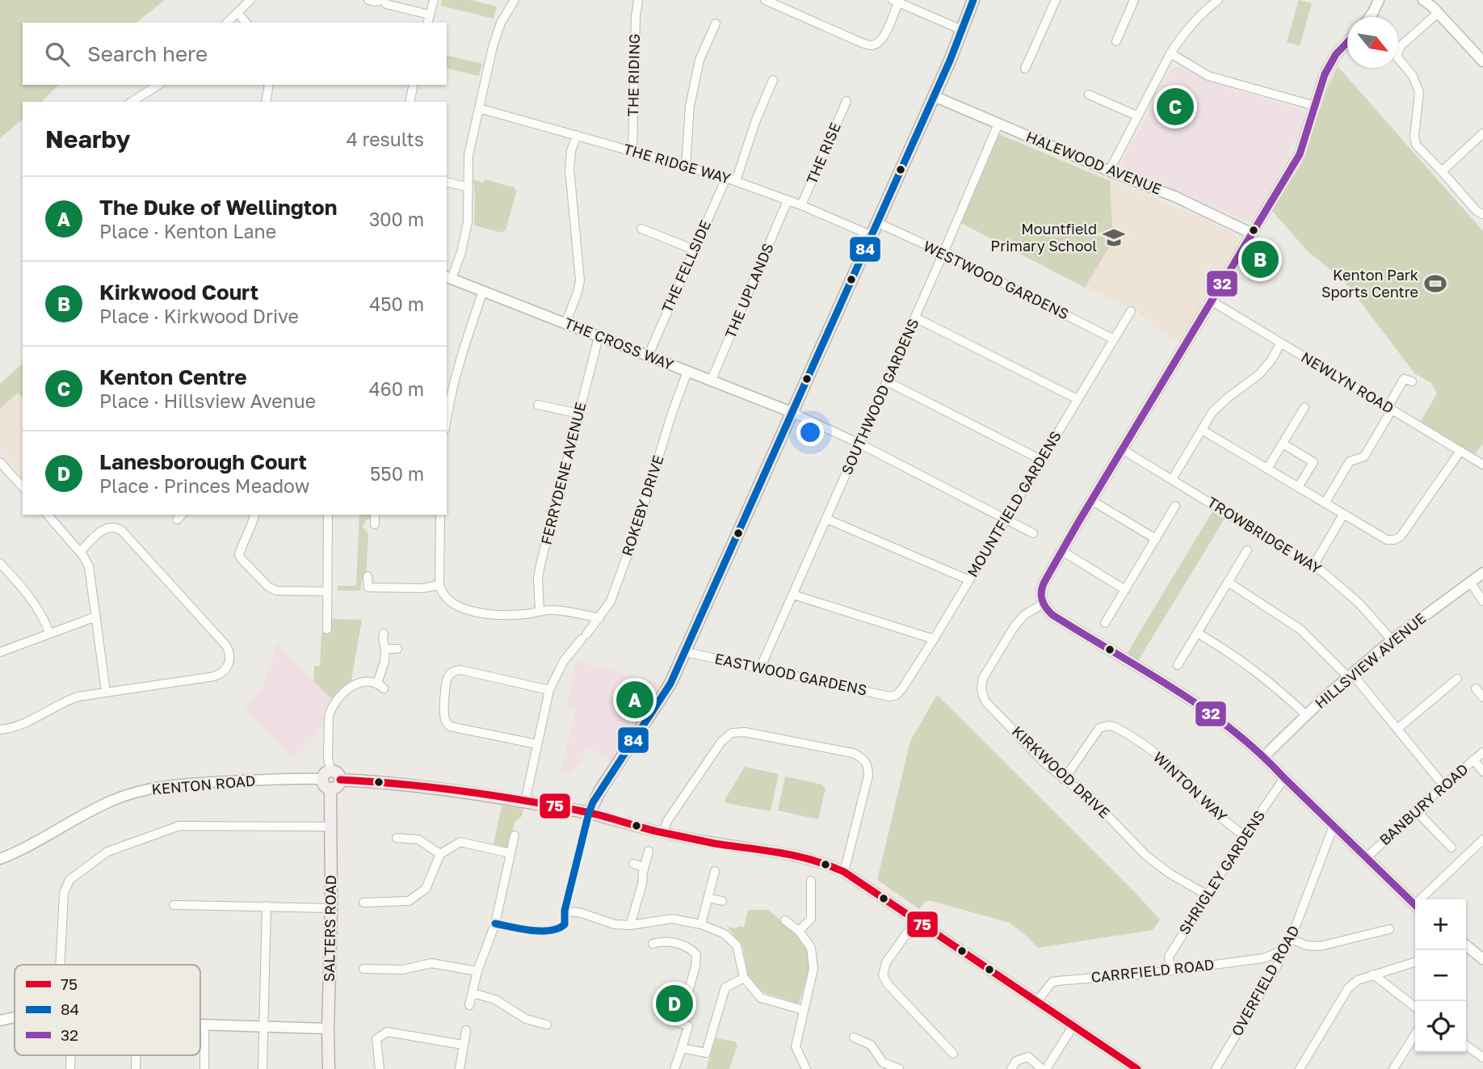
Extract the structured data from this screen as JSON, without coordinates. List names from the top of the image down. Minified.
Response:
{"streets":{"main road":["SALTERS ROAD"],"street":["THE RIDING","THE RISE","HALEWOOD AVENUE","THE RIDGE WAY","THE FELLSIDE","WESTWOOD GARDENS","THE UPLANDS","THE CROSS WAY","NEWLYN ROAD","SOUTHWOOD GARDENS","FERRYDENE AVENUE","MOUNTFIELD GARDENS","ROKEBY DRIVE","TROWBRIDGE WAY","HILLSVIEW AVENUE","EASTWOOD GARDENS","KIRKWOOD DRIVE","KENTON ROAD","WINTON WAY","BANBURY ROAD","SHRIGLEY GARDENS","CARRFIELD ROAD","OVERFIELD ROAD"]},"crossings":[["THE RIDING","THE RIDGE WAY"],["THE RISE","THE RIDGE WAY"],["HALEWOOD AVENUE","SOUTHWOOD GARDENS"],["THE RIDGE WAY","THE FELLSIDE"],["THE RIDGE WAY","THE UPLANDS"],["THE FELLSIDE","THE CROSS WAY"],["WESTWOOD GARDENS","SOUTHWOOD GARDENS"],["WESTWOOD GARDENS","MOUNTFIELD GARDENS"],["THE UPLANDS","THE CROSS WAY"],["THE CROSS WAY","FERRYDENE AVENUE"],["THE CROSS WAY","ROKEBY DRIVE"],["SOUTHWOOD GARDENS","EASTWOOD GARDENS"],["MOUNTFIELD GARDENS","EASTWOOD GARDENS"],["TROWBRIDGE WAY","HILLSVIEW AVENUE"],["KIRKWOOD DRIVE","WINTON WAY"],["KIRKWOOD DRIVE","SHRIGLEY GARDENS"],["KENTON ROAD","SALTERS ROAD"],["WINTON WAY","SHRIGLEY GARDENS"],["SHRIGLEY GARDENS","CARRFIELD ROAD"],["CARRFIELD ROAD","OVERFIELD ROAD"]],"places":{"school or university":["Mountfield Primary School"],"sports":["Kenton Park Sports Centre"]},"lines":["transit line 84","transit line 32","transit line 75"],"legend":["75","84","32"],"north":"bottom right","page":{"search":"Search here","pins":["C","B","A","D"],"heading":["Nearby","4 results"],"list":[{"mark":"A","name":"The Duke of Wellington","note":"Place · Kenton Lane","value":"300 m"},{"mark":"B","name":"Kirkwood Court","note":"Place · Kirkwood Drive","value":"450 m"},{"mark":"C","name":"Kenton Centre","note":"Place · Hillsview Avenue","value":"460 m"},{"mark":"D","name":"Lanesborough Court","note":"Place · Princes Meadow","value":"550 m"}],"map_buttons":["+","−"]}}
